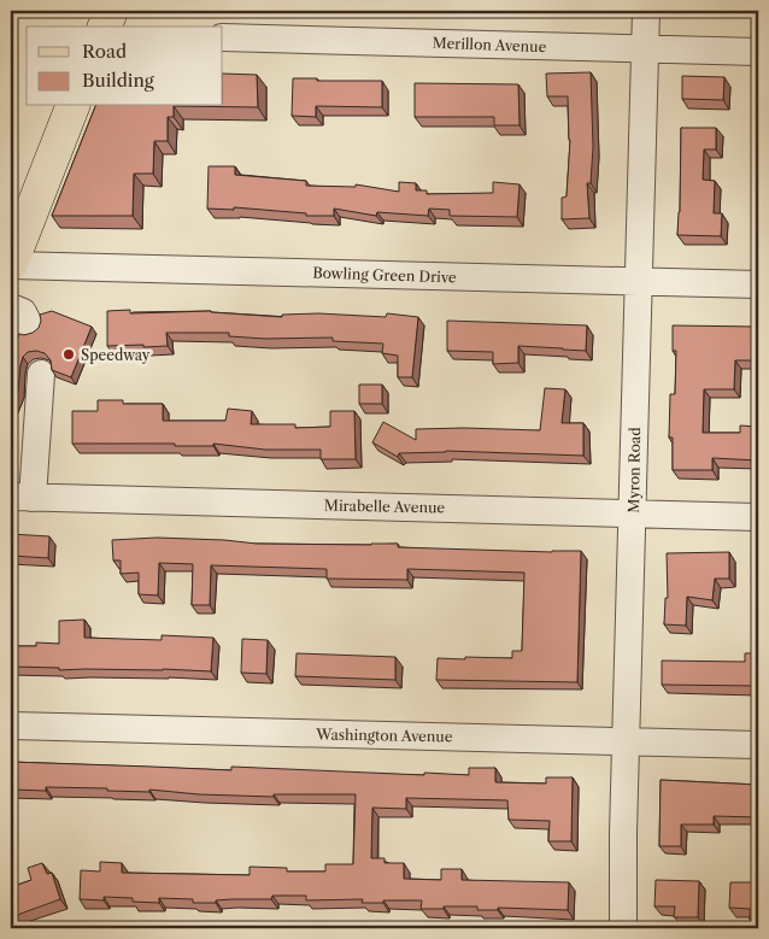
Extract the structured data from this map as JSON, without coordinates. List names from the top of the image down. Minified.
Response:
{"streets":{"street":["Merillon Avenue","Bowling Green Drive","Myron Road","Mirabelle Avenue","Washington Avenue"]},"crossings":[["Merillon Avenue","Myron Road"],["Bowling Green Drive","Myron Road"],["Myron Road","Mirabelle Avenue"],["Myron Road","Washington Avenue"]],"places":["Speedway"],"legend":["Road","Building"]}
